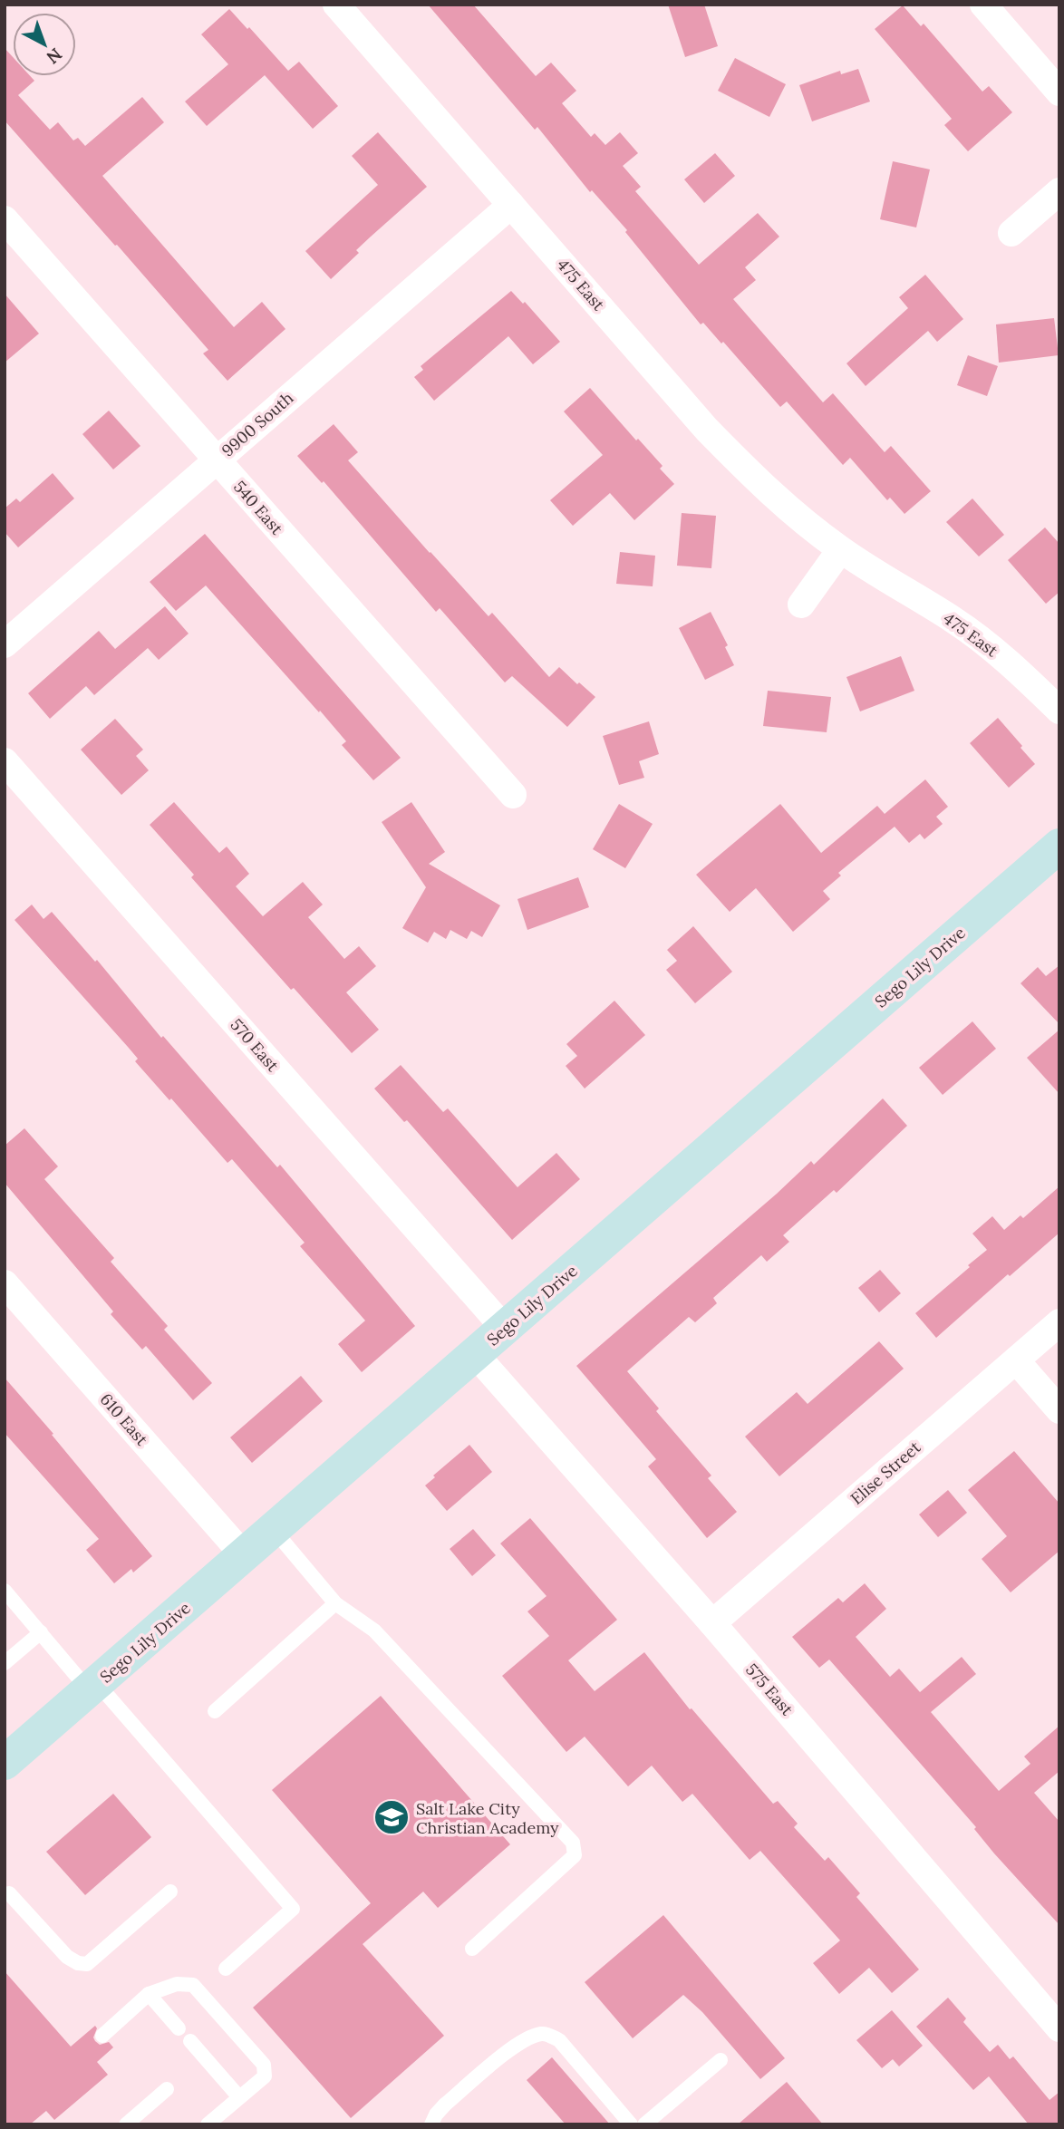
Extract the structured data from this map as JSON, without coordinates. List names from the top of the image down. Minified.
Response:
{"streets":{"main road":["Sego Lily Drive"],"street":["475 East","9900 South","540 East","570 East","610 East","Elise Street","575 East"]},"crossings":[["475 East","9900 South"],["9900 South","540 East"],["Sego Lily Drive","570 East"],["Sego Lily Drive","610 East"],["Sego Lily Drive","575 East"],["Elise Street","575 East"]],"places":{"school or university":["Salt Lake City Christian Academy"]},"north":"bottom right"}
